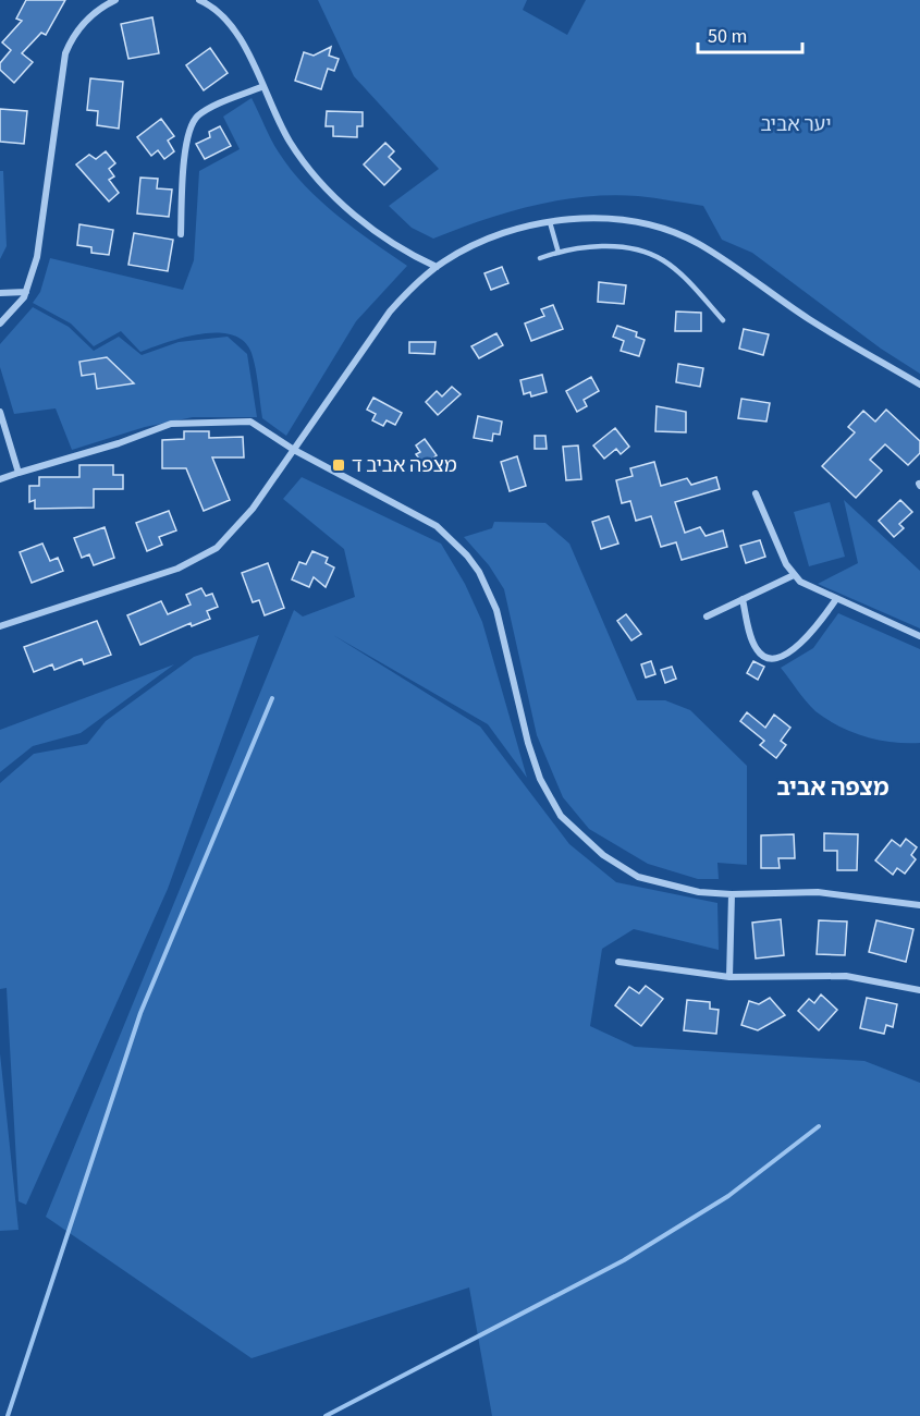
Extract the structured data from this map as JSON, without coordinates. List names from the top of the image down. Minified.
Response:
{"districts":["מצפה אביב"],"parks":["יער אביב"],"places":{"transit":["מצפה אביב ד"]},"scale_bar":"50 m"}
